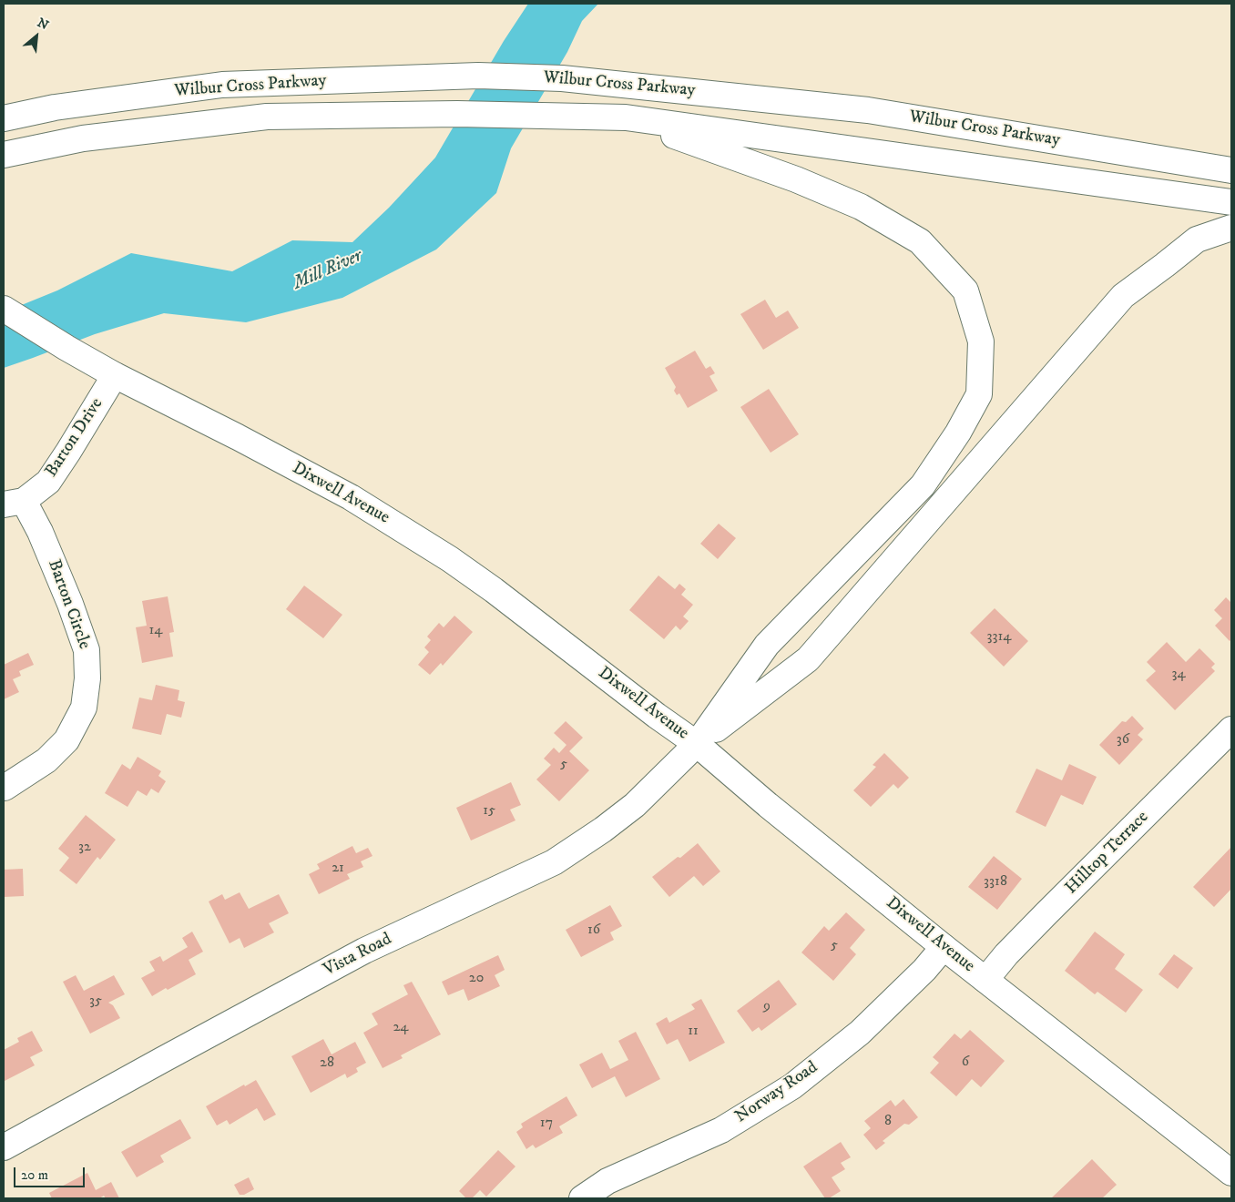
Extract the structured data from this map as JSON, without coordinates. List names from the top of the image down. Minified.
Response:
{"streets":{"main road":["Wilbur Cross Parkway","Barton Drive","Dixwell Avenue","Barton Circle","Hilltop Terrace","Vista Road","Norway Road"]},"crossings":[["Barton Drive","Dixwell Avenue"],["Barton Drive","Barton Circle"],["Dixwell Avenue","Hilltop Terrace"],["Dixwell Avenue","Vista Road"],["Dixwell Avenue","Norway Road"]],"water":["Mill River"],"house_numbers":["14","3314","34","36","5","15","32","21","3318","16","5","20","35","9","24","11","6","28","8","17"],"scale_bar":"20 m","north":"top right"}
